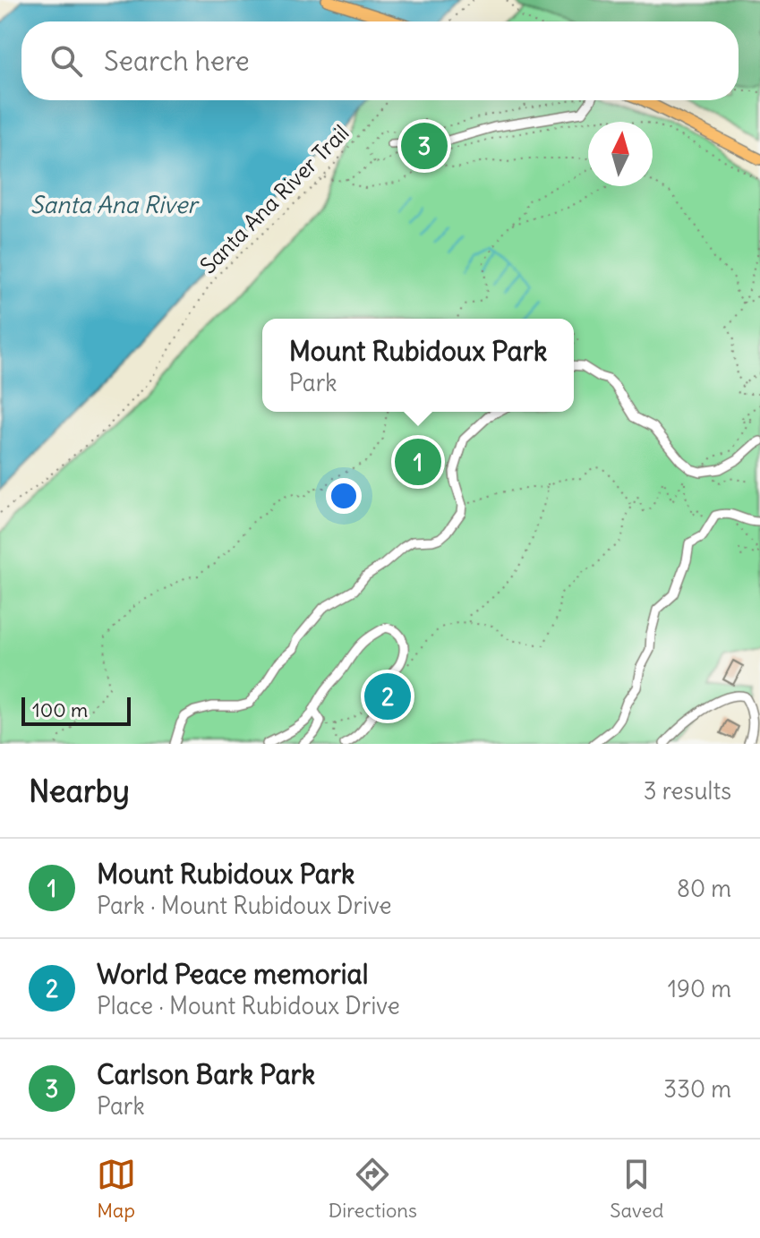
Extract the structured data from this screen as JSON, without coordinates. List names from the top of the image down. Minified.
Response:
{"streets":{"path":["Santa Ana River Trail"]},"water":["Santa Ana River"],"scale_bar":"100 m","north":"top","page":{"search":"Search here","pins":["3","1","2"],"popup":["Mount Rubidoux Park","Park"],"scale":"100 m","heading":["Nearby","3 results"],"list":[{"mark":"1","name":"Mount Rubidoux Park","note":"Park · Mount Rubidoux Drive","value":"80 m"},{"mark":"2","name":"World Peace memorial","note":"Place · Mount Rubidoux Drive","value":"190 m"},{"mark":"3","name":"Carlson Bark Park","note":"Park","value":"330 m"}],"nav":["Map","Directions","Saved"]}}
